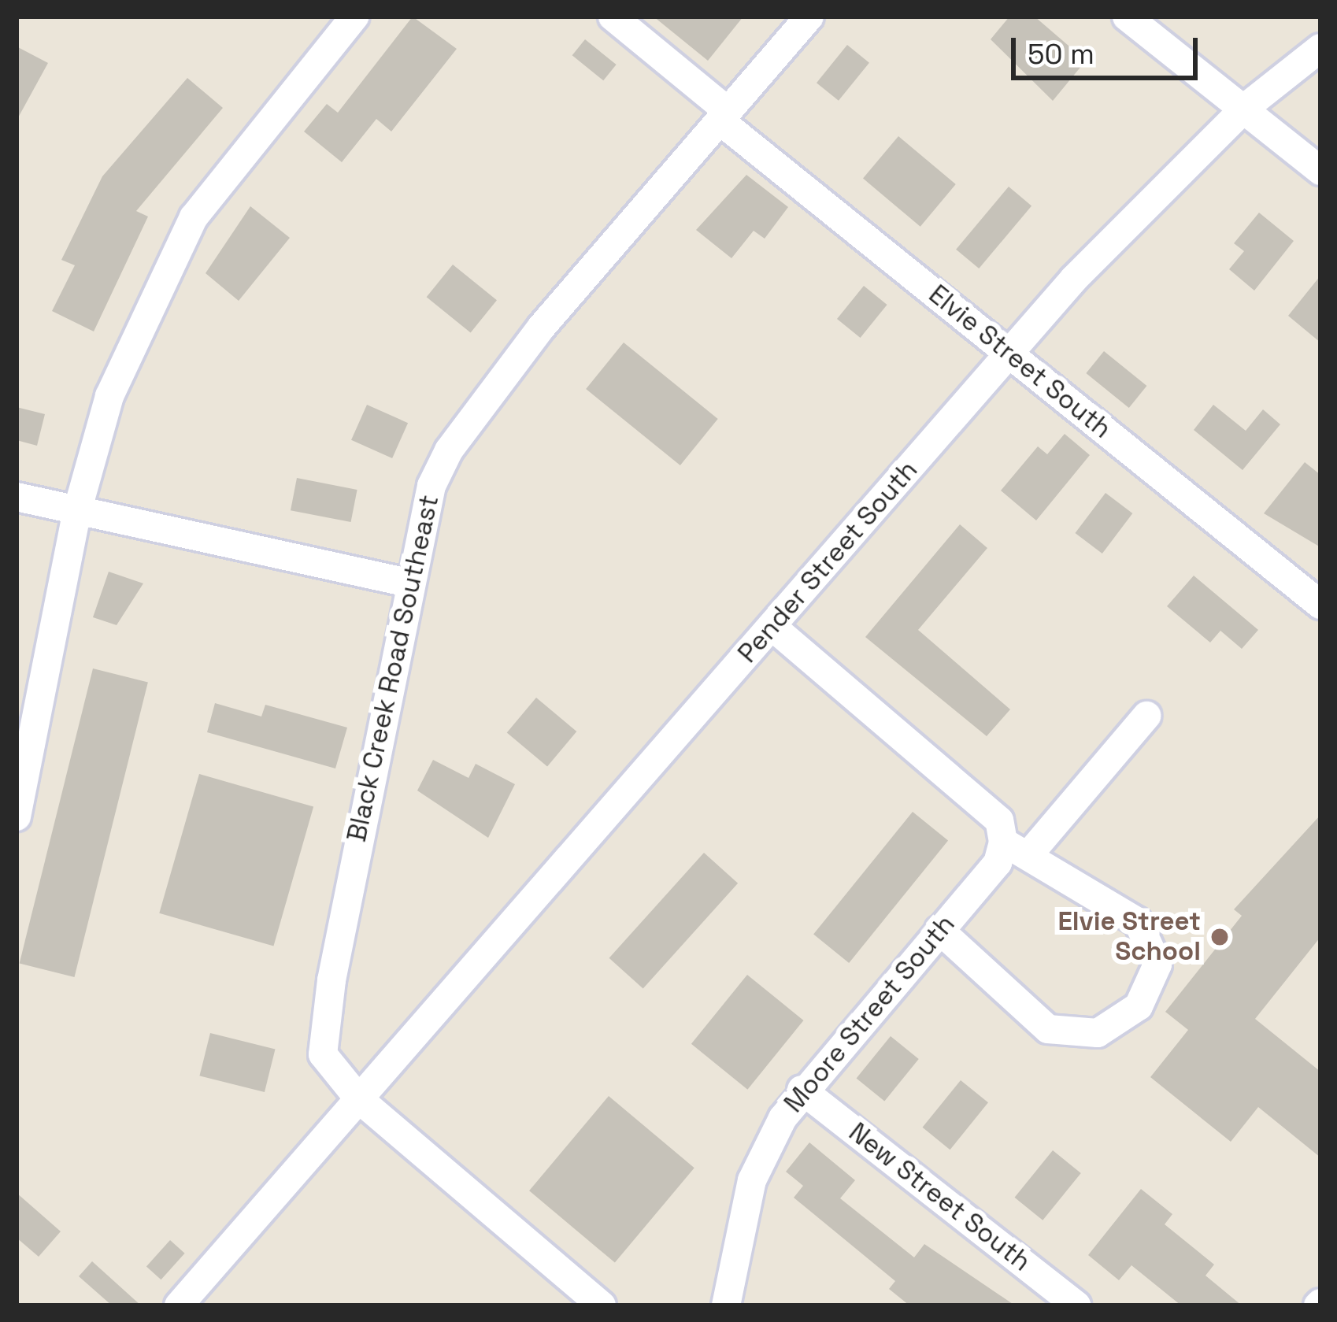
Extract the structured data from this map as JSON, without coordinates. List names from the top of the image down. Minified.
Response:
{"streets":{"street":["Elvie Street South","Pender Street South","Black Creek Road Southeast","Moore Street South","New Street South"]},"crossings":[["Elvie Street South","Pender Street South"],["Elvie Street South","Black Creek Road Southeast"],["Pender Street South","Black Creek Road Southeast"],["Moore Street South","New Street South"]],"places":["Elvie Street School"],"scale_bar":"50 m"}
